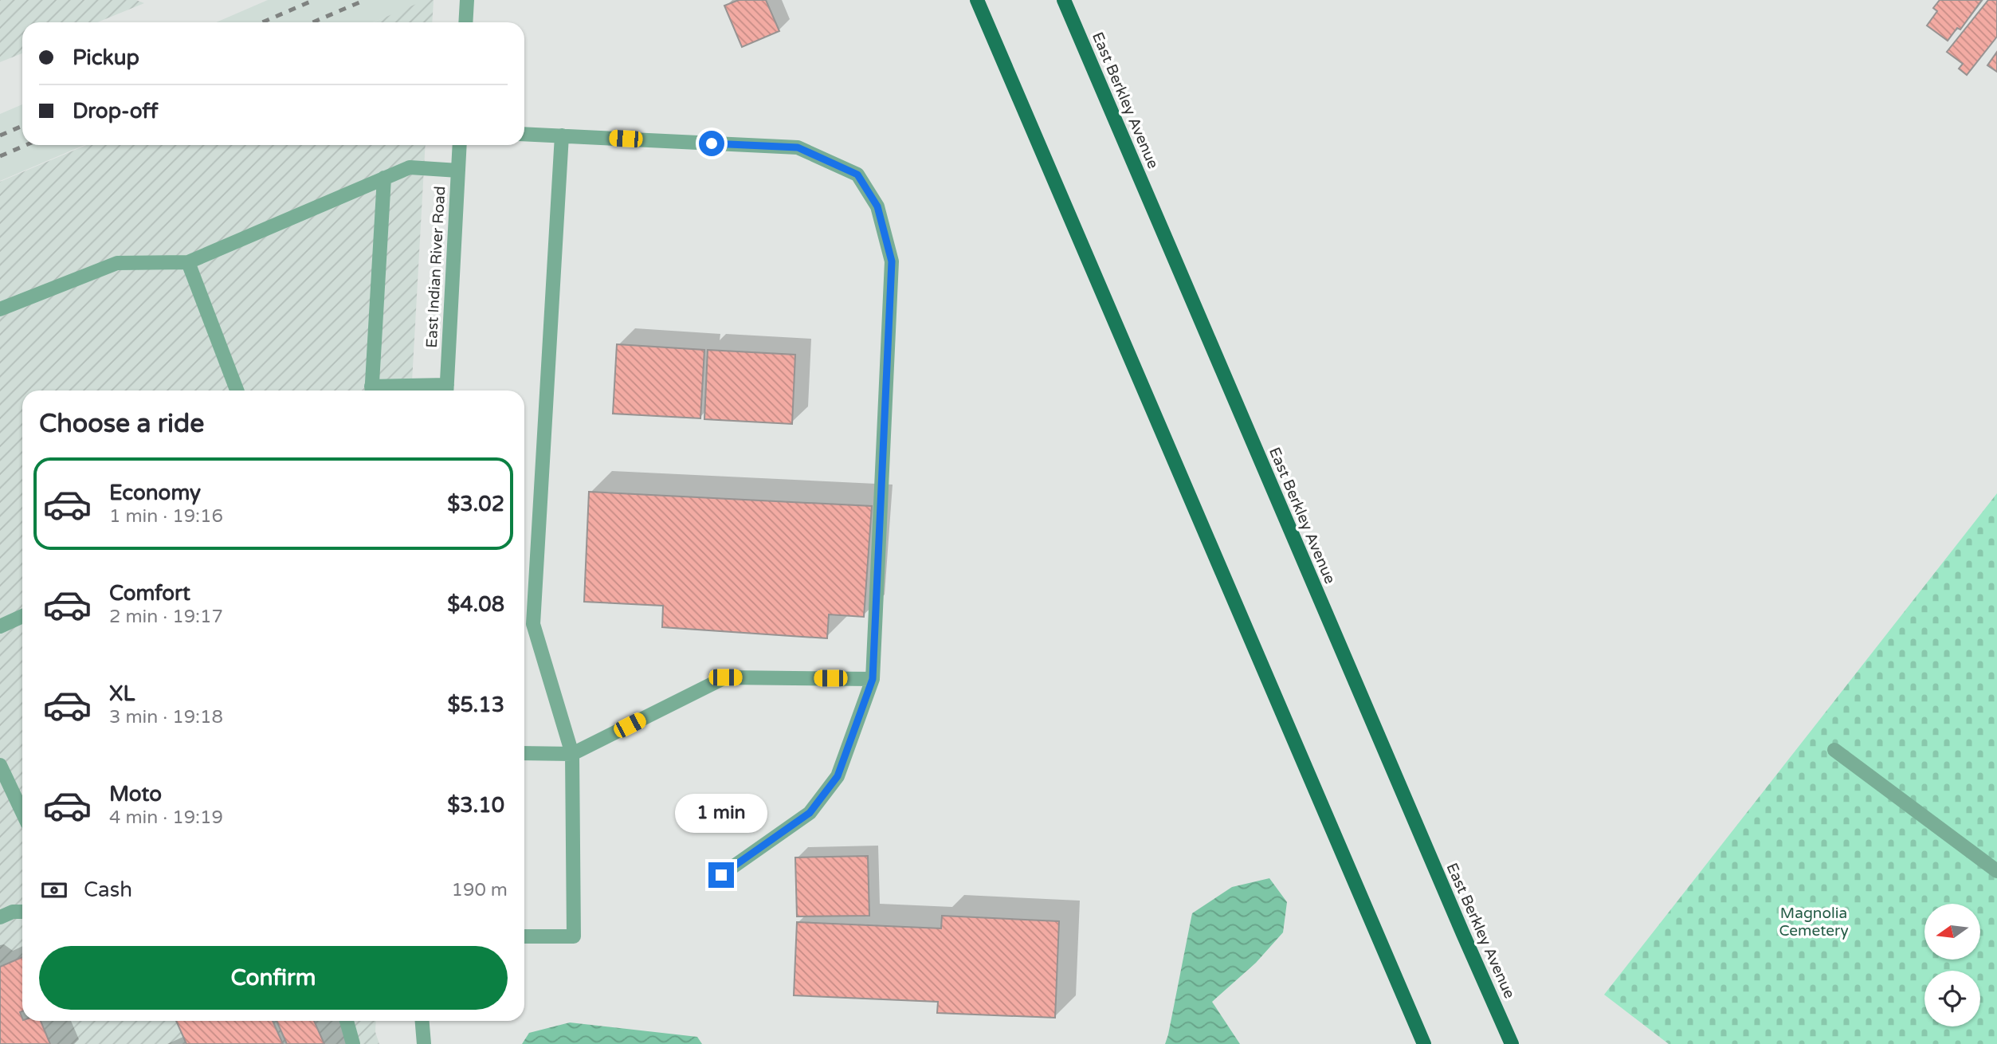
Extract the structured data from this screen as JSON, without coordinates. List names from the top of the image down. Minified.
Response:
{"streets":{"main road":["East Berkley Avenue"],"street":["East Indian River Road"]},"parks":["Magnolia Cemetery"],"north":"left","page":{"banner":["Pickup","Drop-off"],"heading":"Choose a ride","list":[{"name":"Economy","note":"1 min · 19:16","value":"$3.02"},{"name":"Comfort","note":"2 min · 19:17","value":"$4.08"},{"name":"XL","note":"3 min · 19:18","value":"$5.13"},{"name":"Moto","note":"4 min · 19:19","value":"$3.10"}],"bubble":"1 min","pay":["Cash","190 m"],"buttons":"Confirm"}}
